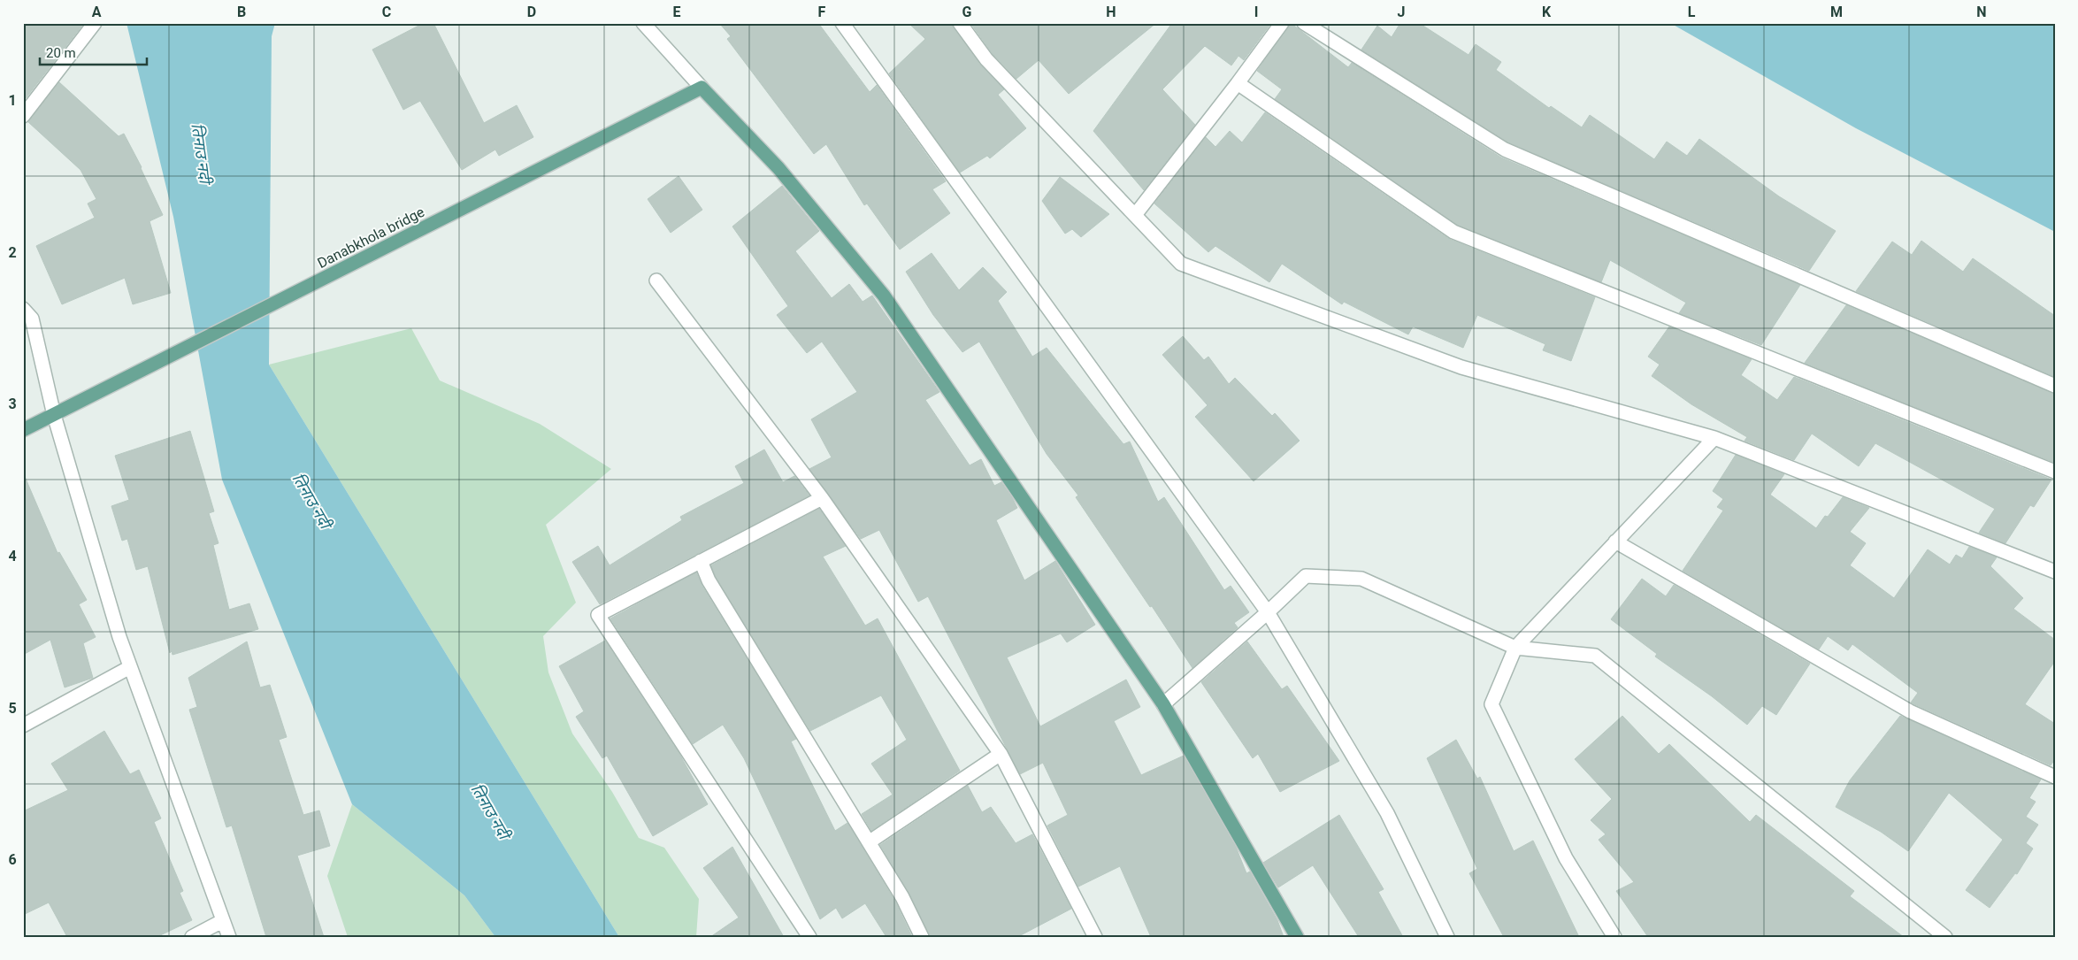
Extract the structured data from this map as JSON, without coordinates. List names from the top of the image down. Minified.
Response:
{"streets":{"main road":["Danabkhola bridge"]},"water":["तिनाउ नदी"],"scale_bar":"20 m","grid":{"columns":["A","B","C","D","E","F","G","H","I","J","K","L","M","N"],"rows":["1","2","3","4","5","6"]}}
